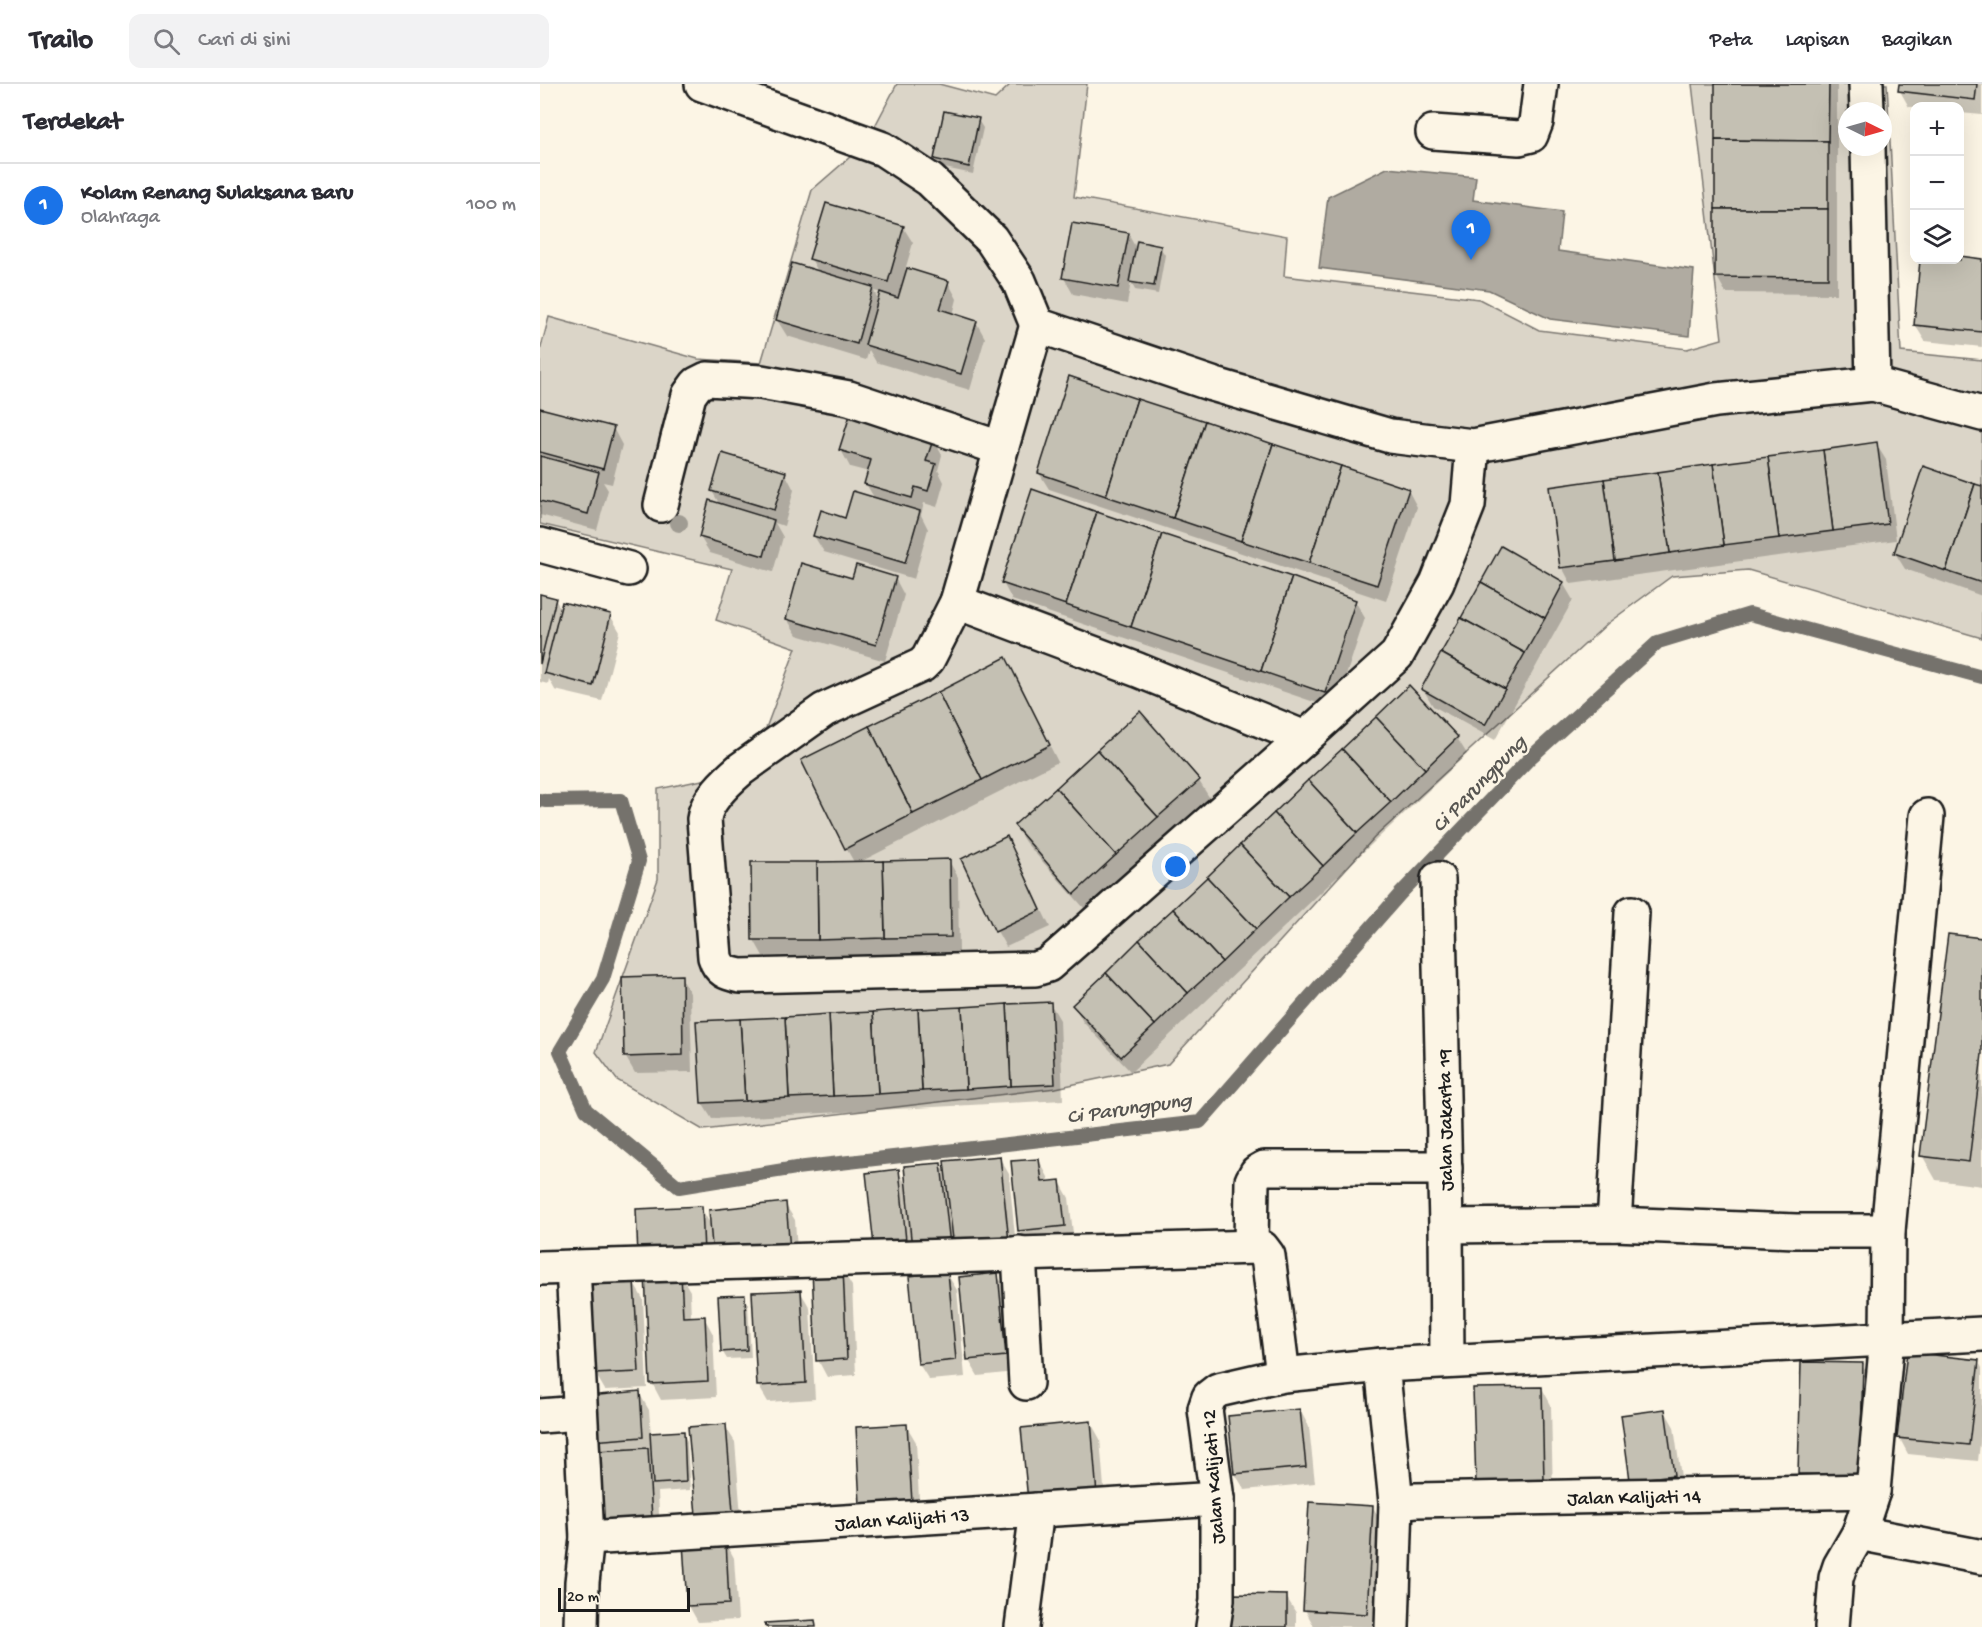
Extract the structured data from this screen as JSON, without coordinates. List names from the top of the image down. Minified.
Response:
{"streets":{"street":["Jalan Jakarta 19","Jalan Kalijati 12","Jalan Kalijati 14","Jalan Kalijati 13"]},"crossings":[["Jalan Jakarta 19","Jalan Kalijati 12"],["Jalan Kalijati 12","Jalan Kalijati 13"]],"water":["Ci Parungpung"],"scale_bar":"20 m","north":"right","page":{"header":"Trailo","search":"Cari di sini","nav":["Peta","Lapisan","Bagikan"],"heading":"Terdekat","map_buttons":["+","−"],"list":[{"mark":"1","name":"Kolam Renang Sulaksana Baru","note":"Olahraga","value":"100 m"}],"pins":"1","scale":"20 m"}}
